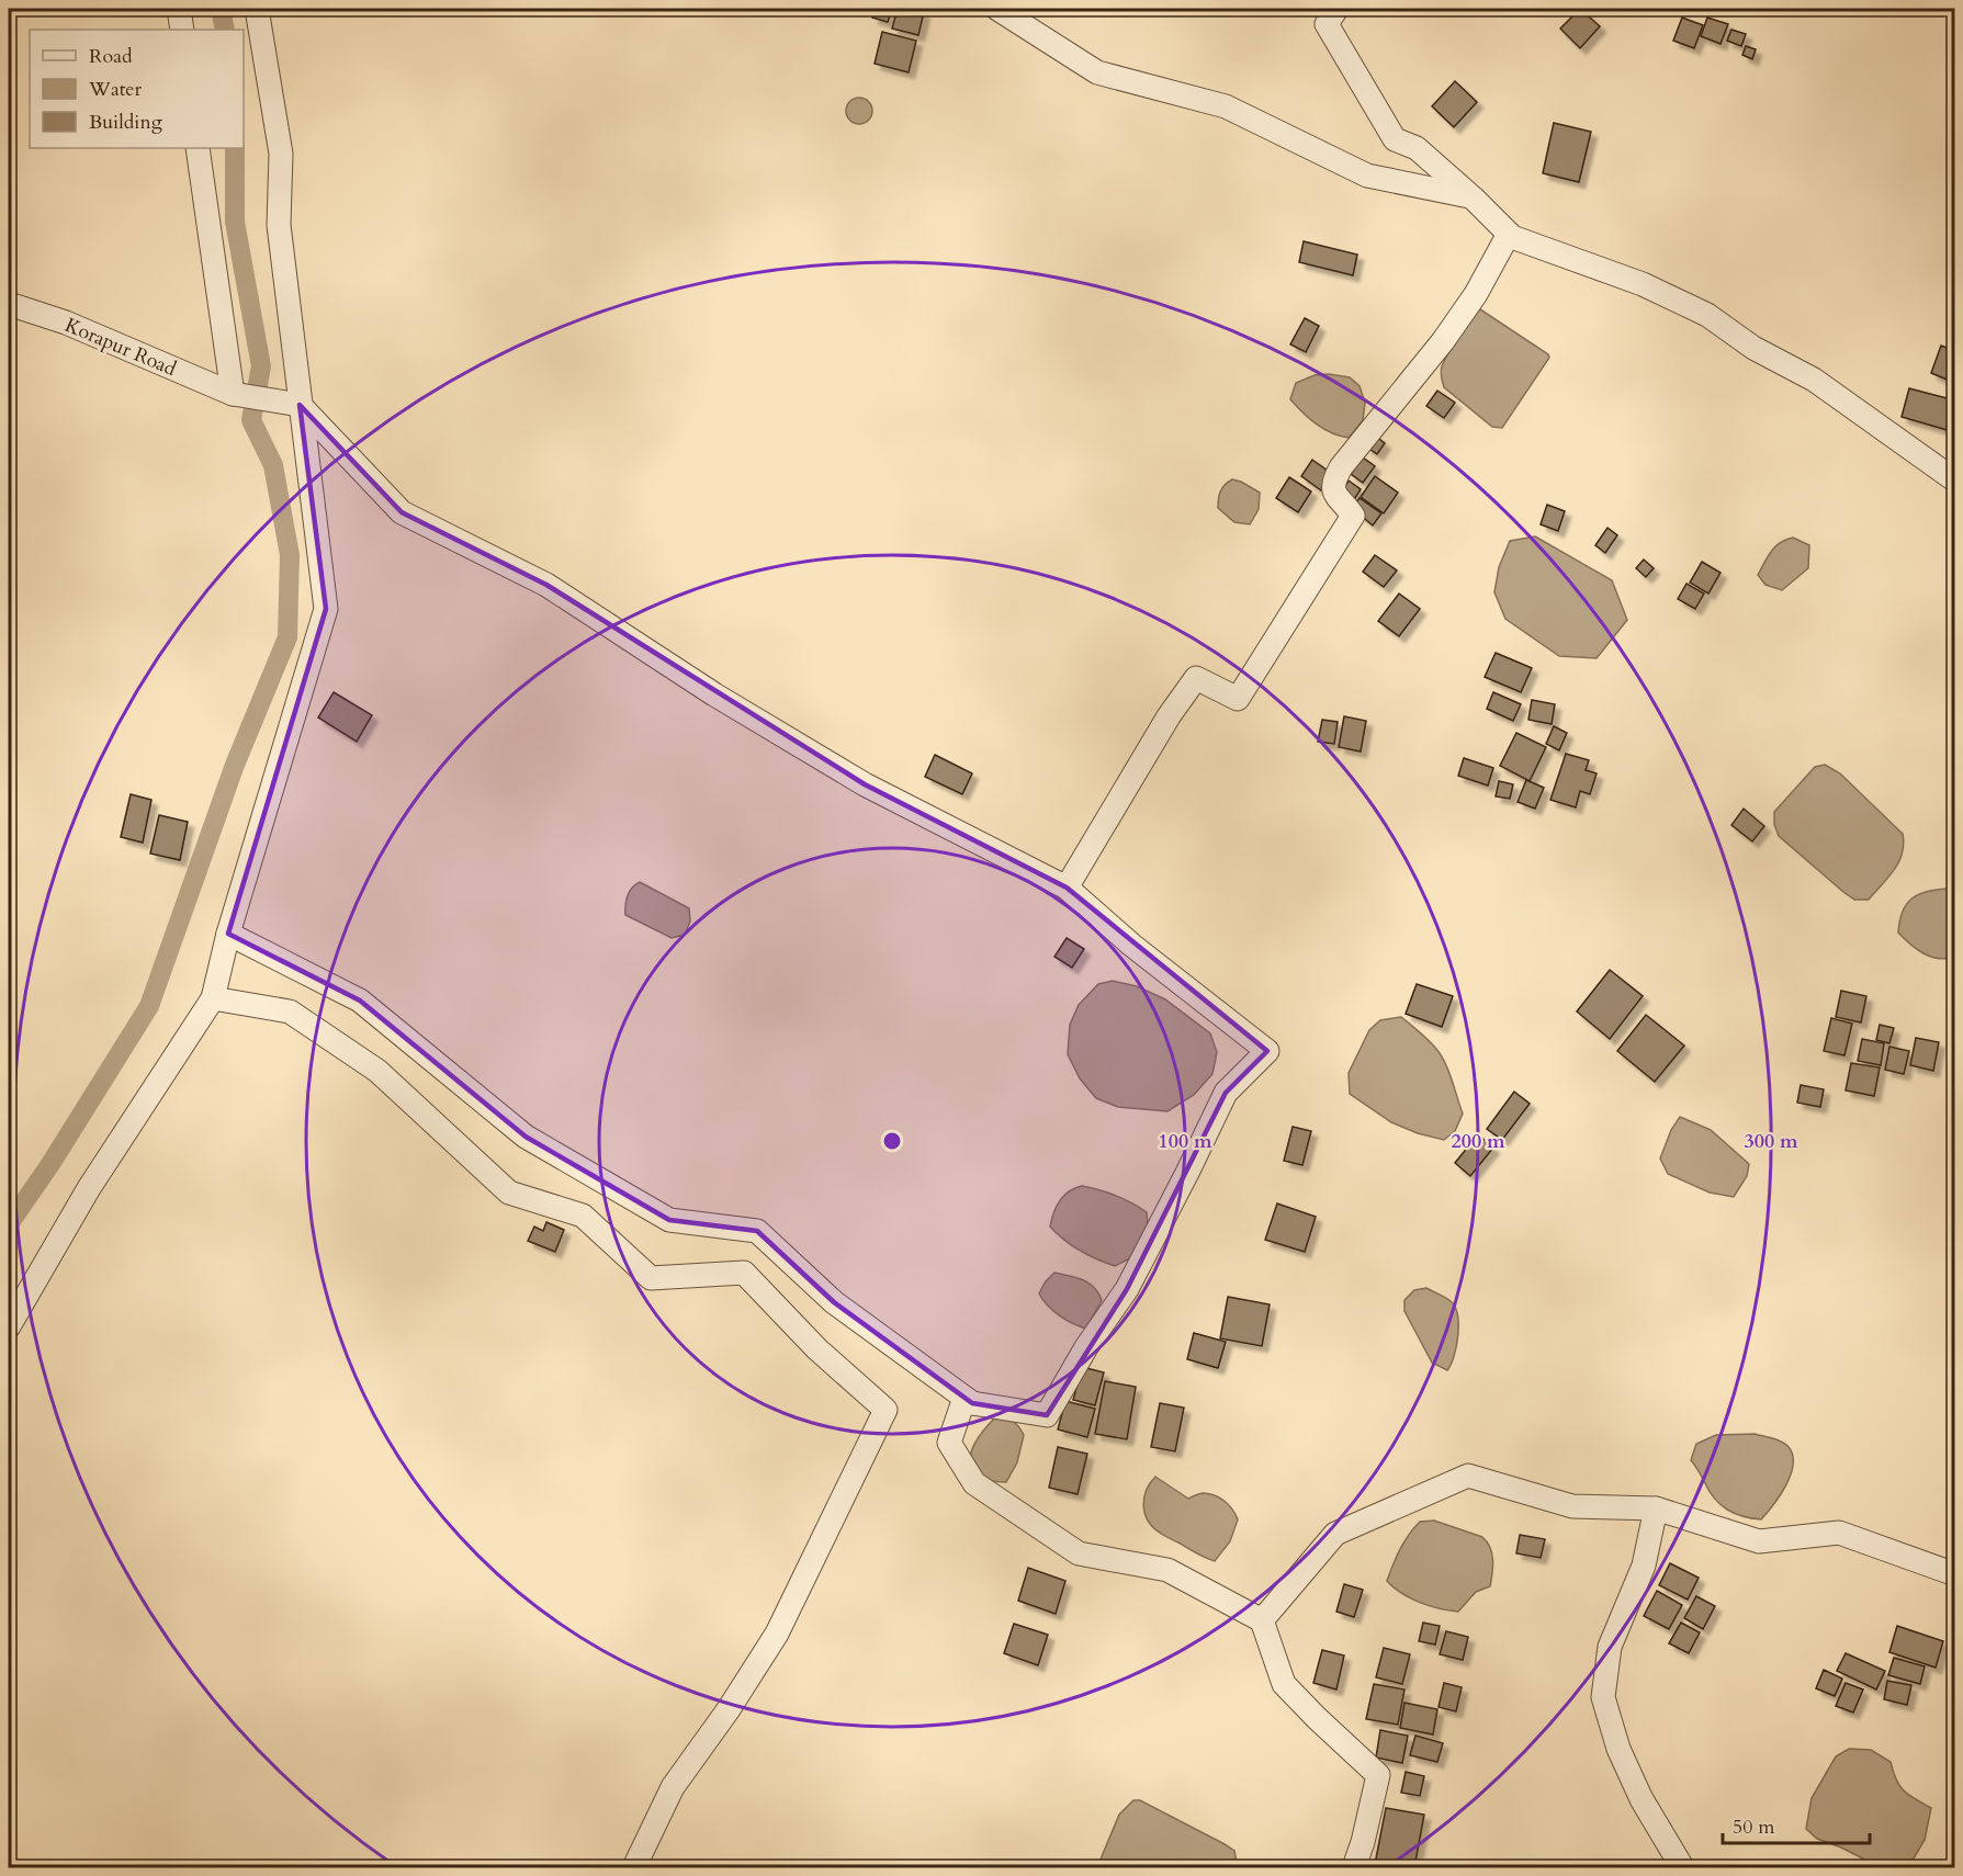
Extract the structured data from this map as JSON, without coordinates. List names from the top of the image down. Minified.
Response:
{"streets":{"street":["Korapur Road"]},"legend":["Road","Water","Building"],"scale_bar":"50 m","rings":["100 m","200 m","300 m"]}
